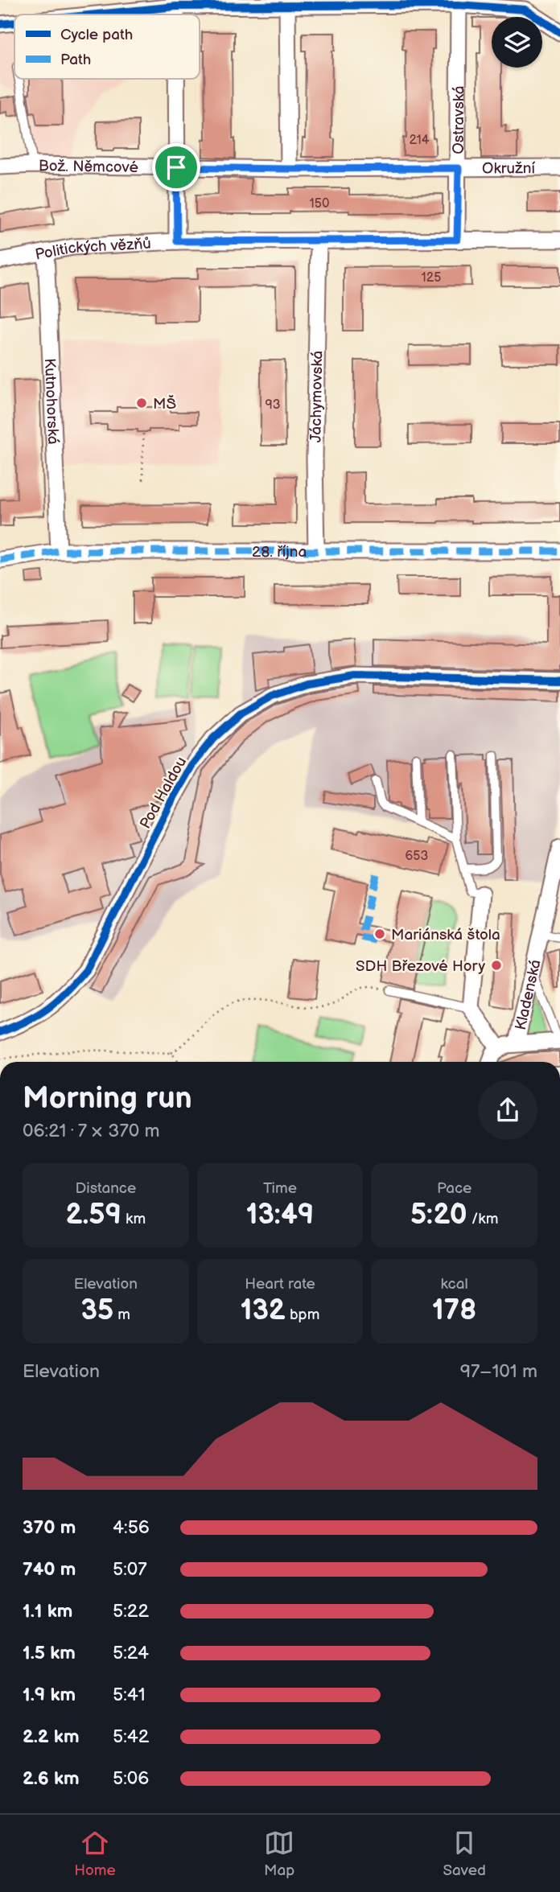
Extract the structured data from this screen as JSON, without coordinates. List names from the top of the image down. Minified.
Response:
{"streets":{"street":["Ostravská","Bož. Němcové","Okružní","Politických vězňů","Jáchymovská","Kutnohorská","28. října","Pod Haldou","Kladenská"]},"crossings":[["Ostravská","Okružní"],["Ostravská","Politických vězňů"],["Bož. Němcové","Okružní"],["Politických vězňů","Jáchymovská"],["Politických vězňů","Kutnohorská"],["Jáchymovská","28. října"],["Kutnohorská","28. října"]],"places":["MŠ","Mariánská štola","SDH Březové Hory"],"house_numbers":["214","150","125","93","653"],"legend":["Cycle path","Path"],"page":{"heading":["Morning run","06:21 · 7 × 370 m"],"stats":[["Distance","2.59 km"],["Time","13:49"],["Pace","5:20 /km"],["Elevation","35 m"],["Heart rate","132 bpm"],["kcal","178"]],"chart":["Elevation","97–101 m"],"list":[{"name":"370 m","note":"4:56"},{"name":"740 m","note":"5:07"},{"name":"1.1 km","note":"5:22"},{"name":"1.5 km","note":"5:24"},{"name":"1.9 km","note":"5:41"},{"name":"2.2 km","note":"5:42"},{"name":"2.6 km","note":"5:06"}],"tabs":["Home","Map","Saved"]}}
